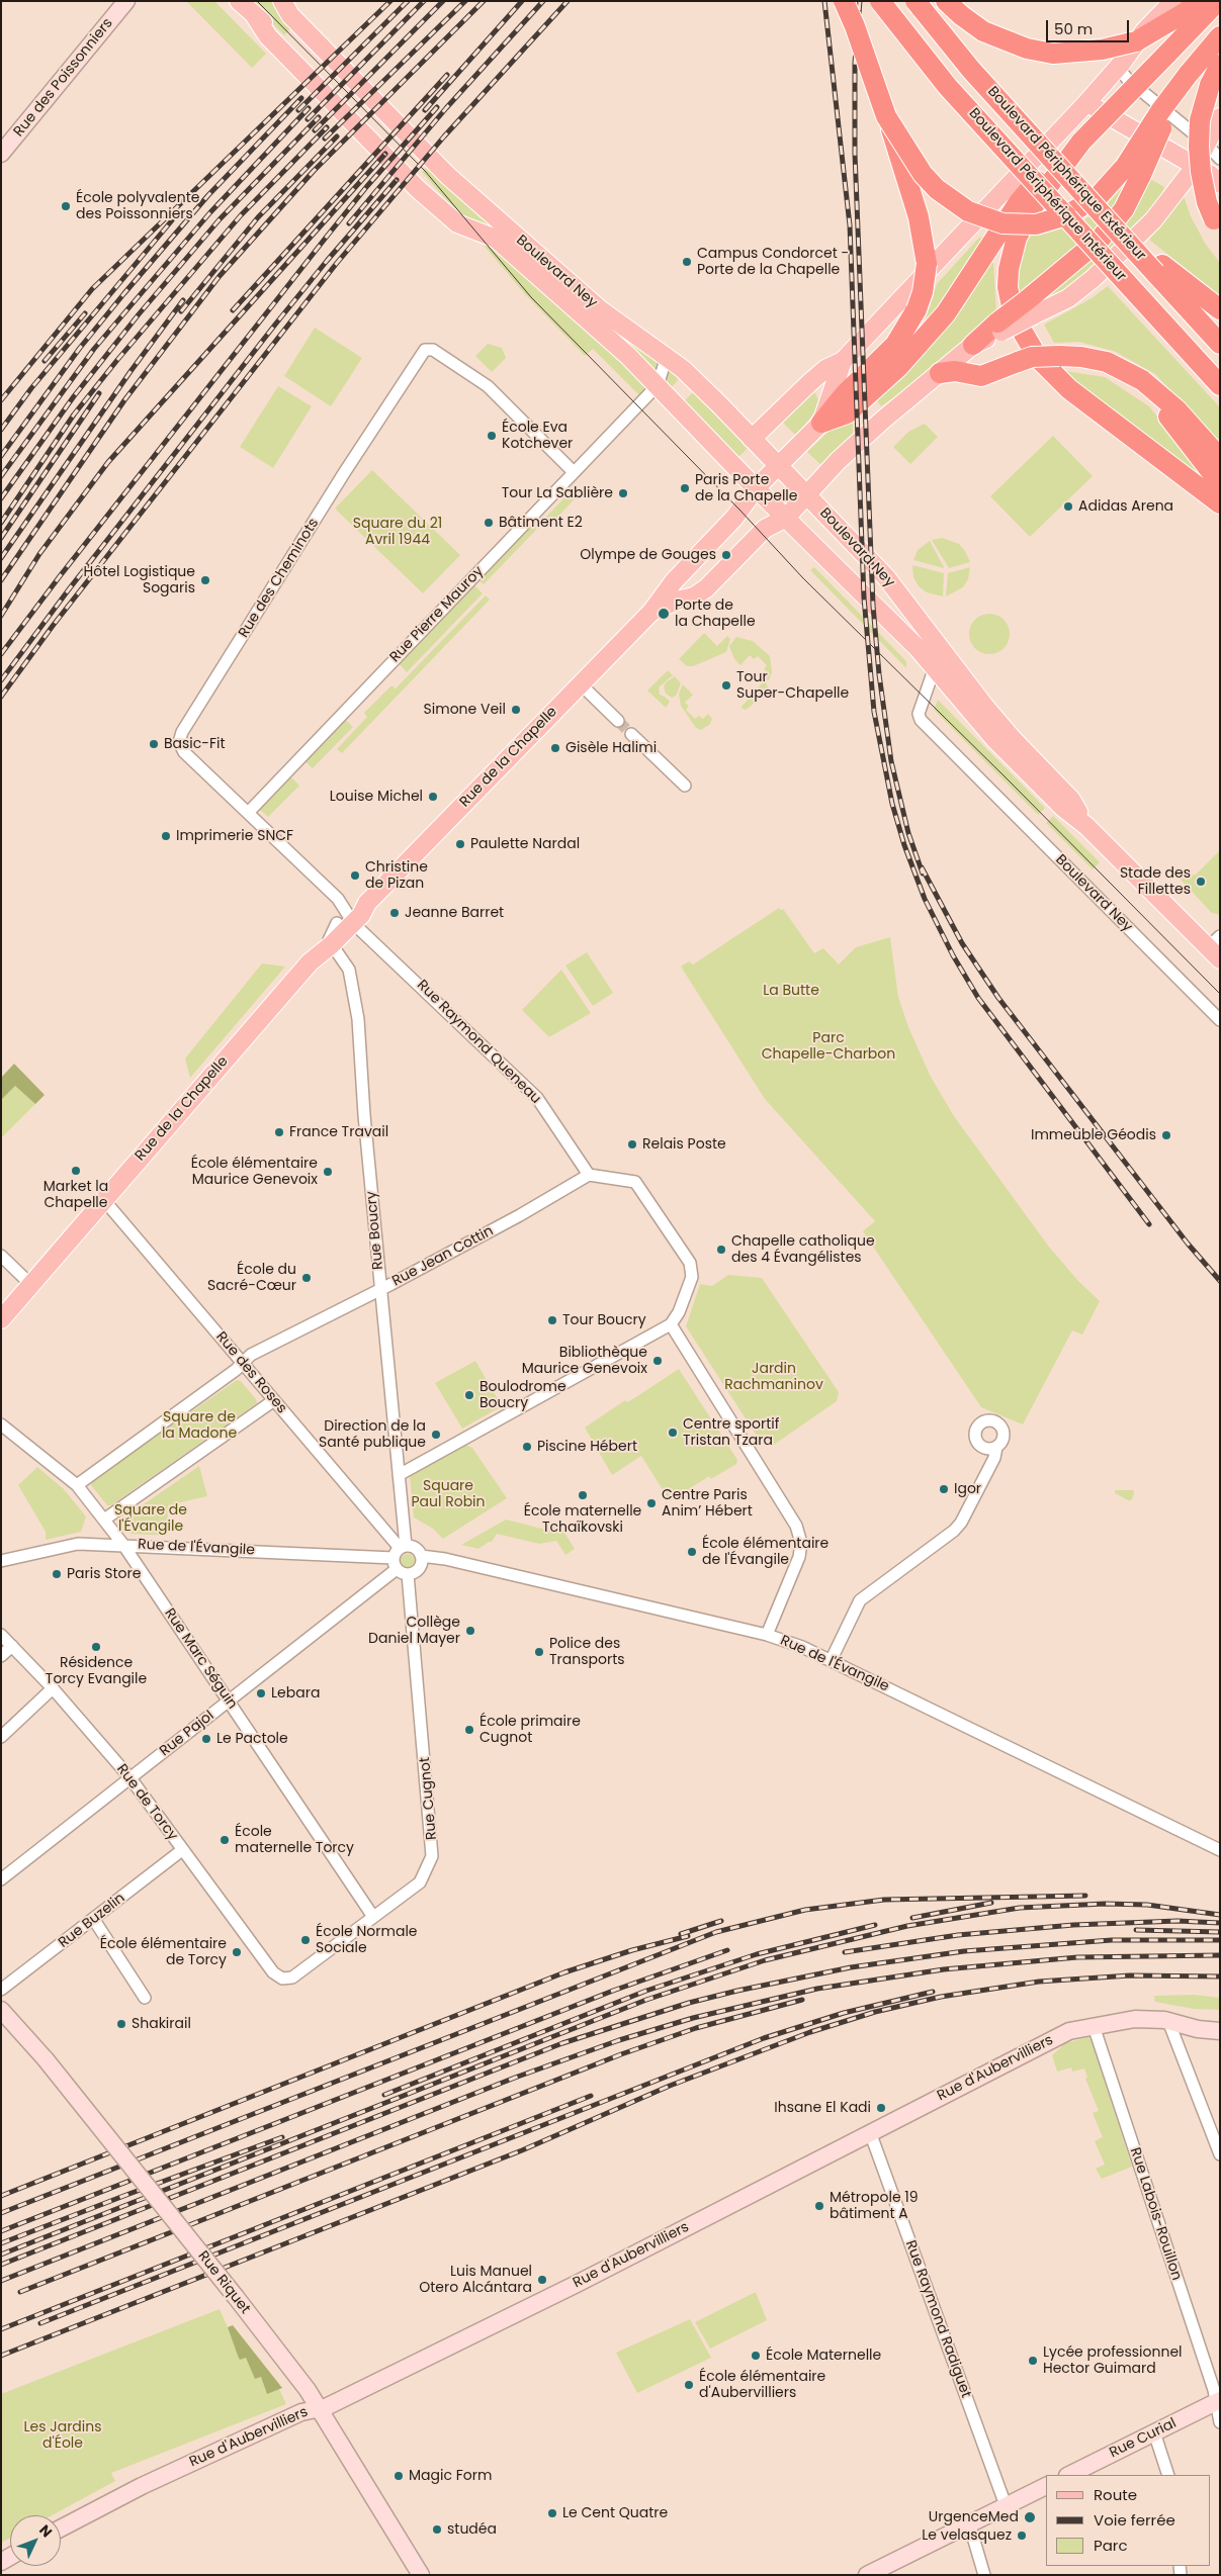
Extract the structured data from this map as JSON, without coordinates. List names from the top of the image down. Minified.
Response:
{"streets":{"highway":["Boulevard Périphérique Extérieur","Boulevard Périphérique Intérieur"],"main road":["Boulevard Ney","Rue de la Chapelle"],"street":["Rue des Poissonniers","Rue des Cheminots","Rue Pierre Mauroy","Rue Raymond Queneau","Rue Boucry","Rue Jean Cottin","Rue des Roses","Rue de l'Évangile","Rue Marc Séguin","Rue Pajol","Rue Cugnot","Rue de Torcy","Rue Buzelin","Rue d'Aubervilliers","Rue Labois-Rouillon","Rue Riquet","Rue Raymond Radiguet","Rue Curial"]},"crossings":[["Boulevard Ney","Rue Pierre Mauroy"],["Boulevard Ney","Rue de la Chapelle"],["Rue des Cheminots","Rue Pierre Mauroy"],["Rue des Cheminots","Rue de la Chapelle"],["Rue des Cheminots","Rue Raymond Queneau"],["Rue des Cheminots","Rue Boucry"],["Rue de la Chapelle","Rue Raymond Queneau"],["Rue de la Chapelle","Rue Boucry"],["Rue de la Chapelle","Rue des Roses"],["Rue Raymond Queneau","Rue Boucry"],["Rue Raymond Queneau","Rue Jean Cottin"],["Rue Boucry","Rue Jean Cottin"],["Rue Boucry","Rue des Roses"],["Rue Boucry","Rue de l'Évangile"],["Rue Boucry","Rue Pajol"],["Rue Boucry","Rue Cugnot"],["Rue Jean Cottin","Rue des Roses"],["Rue Jean Cottin","Rue Marc Séguin"],["Rue des Roses","Rue de l'Évangile"],["Rue des Roses","Rue Pajol"],["Rue des Roses","Rue Cugnot"],["Rue de l'Évangile","Rue Marc Séguin"],["Rue de l'Évangile","Rue Pajol"],["Rue de l'Évangile","Rue Cugnot"],["Rue Marc Séguin","Rue Pajol"],["Rue Marc Séguin","Rue Cugnot"],["Rue Pajol","Rue Cugnot"],["Rue Pajol","Rue de Torcy"],["Rue Cugnot","Rue de Torcy"],["Rue de Torcy","Rue Buzelin"],["Rue d'Aubervilliers","Rue Labois-Rouillon"],["Rue d'Aubervilliers","Rue Riquet"],["Rue d'Aubervilliers","Rue Raymond Radiguet"],["Rue Labois-Rouillon","Rue Curial"]],"parks":["Square du 21 Avril 1944","La Butte","Parc Chapelle-Charbon","Jardin Rachmaninov","Square de la Madone","Square Paul Robin","Square de l'Évangile","Les Jardins d'Éole"],"places":["École polyvalente des Poissonniers","Campus Condorcet - Porte de la Chapelle","École Eva Kotchever","Paris Porte de la Chapelle","Tour La Sablière","Adidas Arena","Bâtiment E2","Olympe de Gouges","Hôtel Logistique Sogaris","Porte de la Chapelle","Tour Super-Chapelle","Simone Veil","Basic-Fit","Gisèle Halimi","Louise Michel","Imprimerie SNCF","Paulette Nardal","Christine de Pizan","Stade des Fillettes","Jeanne Barret","France Travail","Immeuble Géodis","Relais Poste","Market la Chapelle","École élémentaire Maurice Genevoix","Chapelle catholique des 4 Évangélistes","École du Sacré-Cœur","Tour Boucry","Bibliothèque Maurice Genevoix","Boulodrome Boucry","Centre sportif Tristan Tzara","Direction de la Santé publique","Piscine Hébert","Igor","École maternelle Tchaïkovski","Centre Paris Anim’ Hébert","École élémentaire de l'Évangile","Paris Store","Collège Daniel Mayer","Résidence Torcy Evangile","Police des Transports","Lebara","École primaire Cugnot","Le Pactole","École maternelle Torcy","École Normale Sociale","École élémentaire de Torcy","Shakirail","Ihsane El Kadi","Métropole 19 bâtiment A","Luis Manuel Otero Alcántara","École Maternelle","Lycée professionnel Hector Guimard","École élémentaire d'Aubervilliers","Magic Form","Le Cent Quatre","UrgenceMed","studéa","Le velasquez"],"legend":["Route","Voie ferrée","Parc"],"scale_bar":"50 m","north":"top right"}
